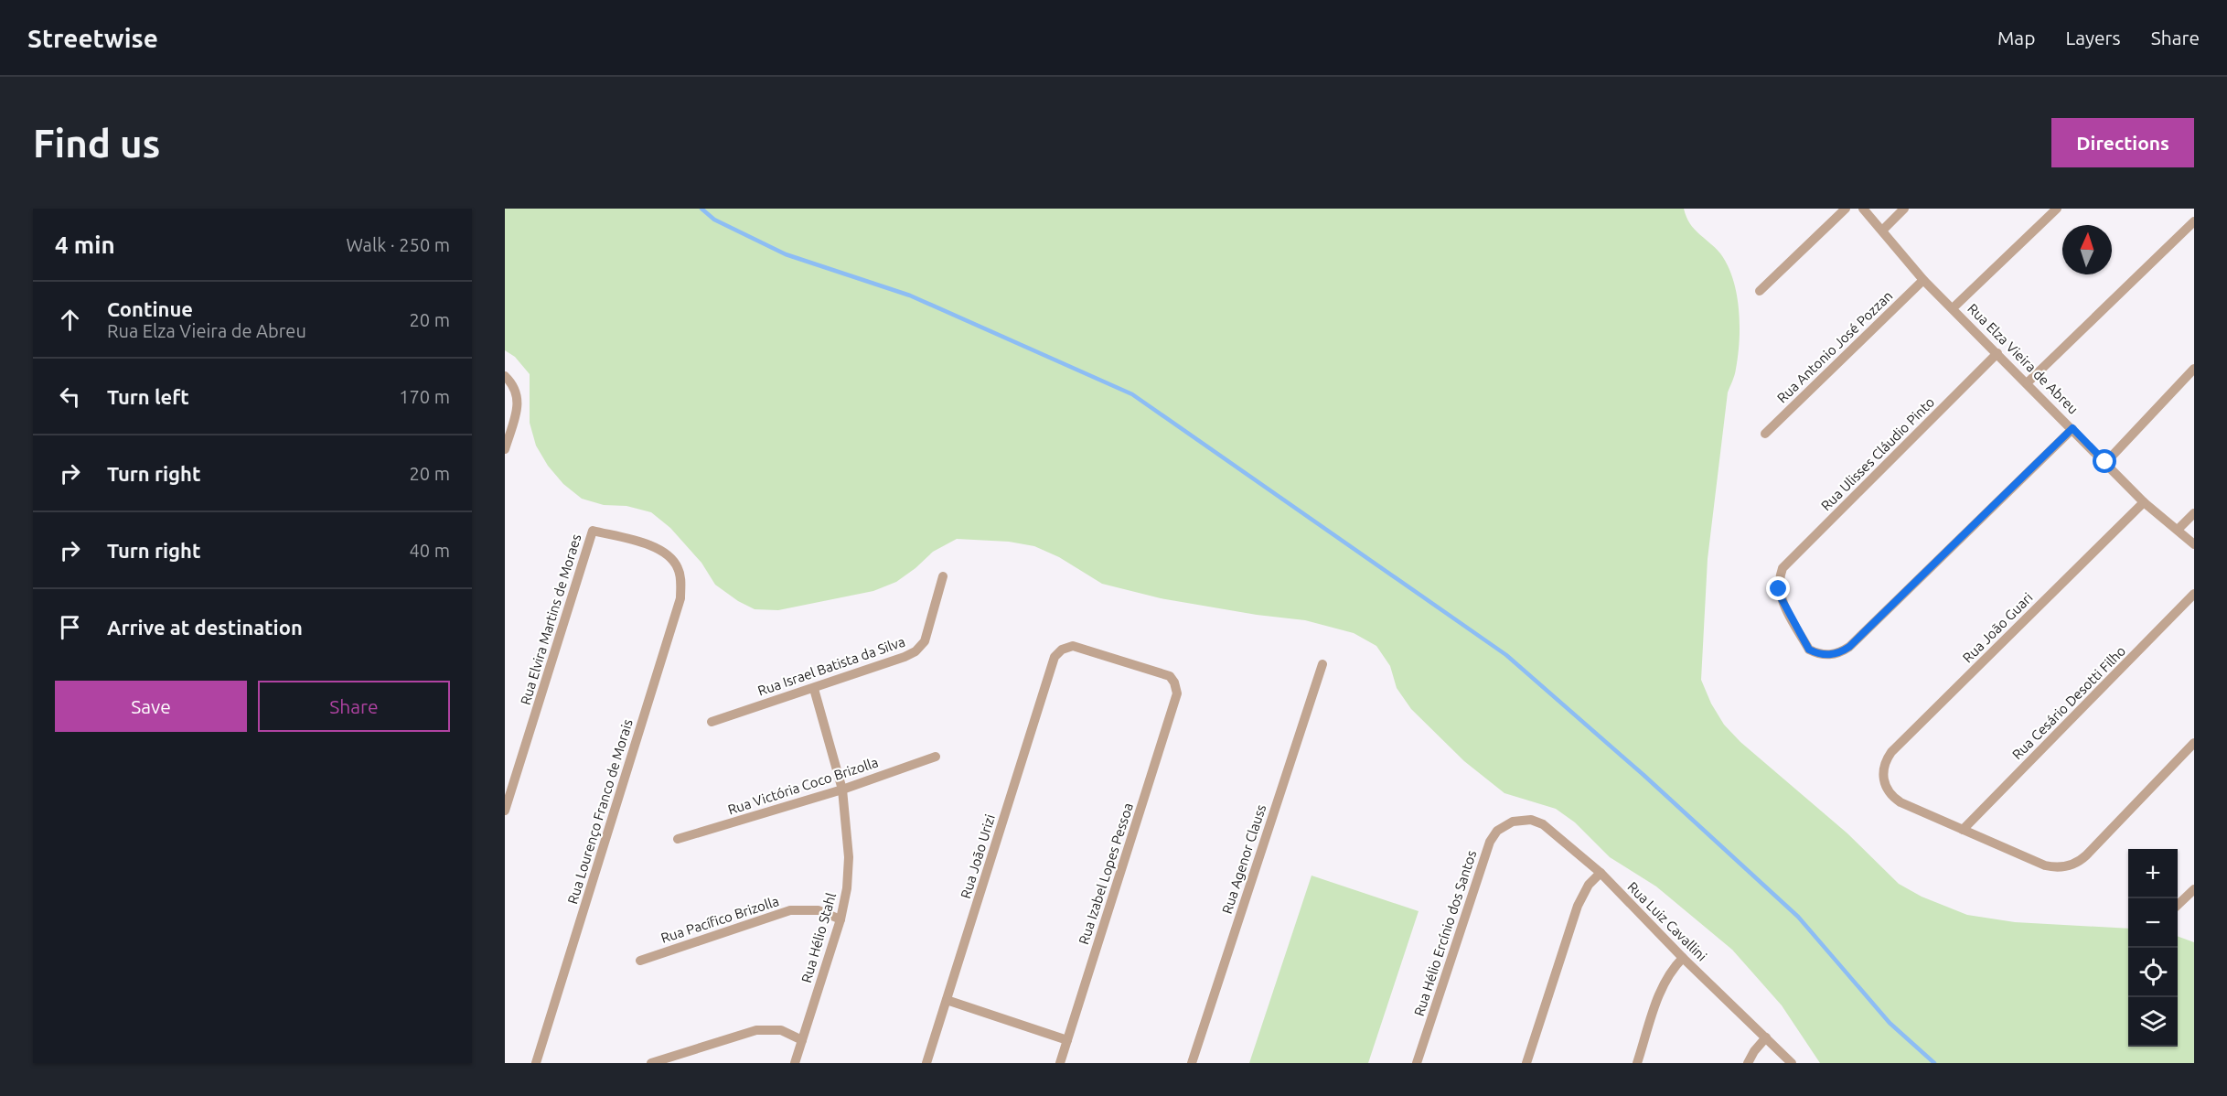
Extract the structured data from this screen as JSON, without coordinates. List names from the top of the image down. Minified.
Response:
{"streets":{"street":["Rua Antonio José Pozzan","Rua Elza Vieira de Abreu","Rua Ulisses Cláudio Pinto","Rua Elvira Martins de Moraes","Rua João Guari","Rua Israel Batista da Silva","Rua Cesário Desotti Filho","Rua Victória Coco Brizolla","Rua Lourenço Franco de Morais","Rua João Urizi","Rua Agenor Clauss","Rua Izabel Lopes Pessoa","Rua Pacífico Brizolla","Rua Luiz Cavallini","Rua Hélio Ercínio dos Santos","Rua Hélio Stahl"]},"crossings":[["Rua Antonio José Pozzan","Rua Elza Vieira de Abreu"],["Rua Elza Vieira de Abreu","Rua Ulisses Cláudio Pinto"],["Rua Elza Vieira de Abreu","Rua João Guari"],["Rua Elvira Martins de Moraes","Rua Lourenço Franco de Morais"],["Rua João Guari","Rua Cesário Desotti Filho"],["Rua Israel Batista da Silva","Rua Hélio Stahl"],["Rua Victória Coco Brizolla","Rua Hélio Stahl"],["Rua João Urizi","Rua Izabel Lopes Pessoa"],["Rua Pacífico Brizolla","Rua Hélio Stahl"],["Rua Luiz Cavallini","Rua Hélio Ercínio dos Santos"]],"north":"top","page":{"header":"Streetwise","nav":["Map","Layers","Share"],"buttons":["Directions",["Save","Share"]],"title":"Find us","heading":["4 min","Walk · 250 m"],"list":[["Continue","Rua Elza Vieira de Abreu","20 m"],["Turn left","170 m"],["Turn right","20 m"],["Turn right","40 m"],"Arrive at destination"],"map_buttons":["+","−"]}}
